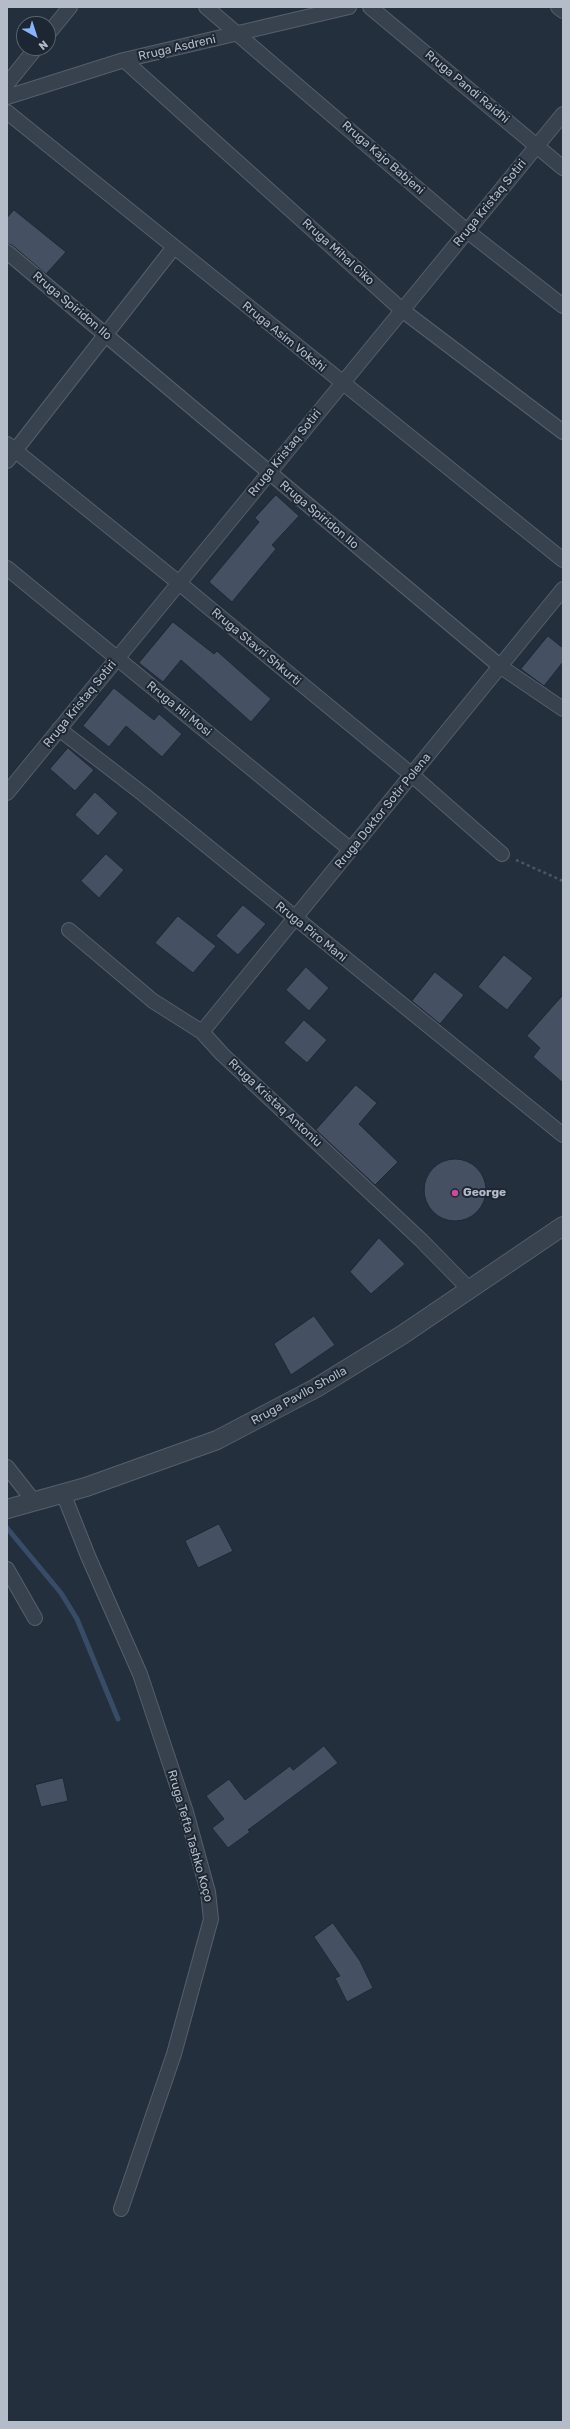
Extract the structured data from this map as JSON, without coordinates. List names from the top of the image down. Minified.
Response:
{"streets":{"street":["Rruga Asdreni","Rruga Pandi Raidhi","Rruga Kajo Babjeni","Rruga Kristaq Sotiri","Rruga Mihal Ciko","Rruga Spiridon Ilo","Rruga Asim Vokshi","Rruga Stavri Shkurti","Rruga Hil Mosi","Rruga Doktor Sotir Polena","Rruga Piro Mani","Rruga Kristaq Antoniu","Rruga Pavllo Sholla","Rruga Tefta Tashko Koço"]},"crossings":[["Rruga Asdreni","Rruga Kajo Babjeni"],["Rruga Asdreni","Rruga Mihal Ciko"],["Rruga Pandi Raidhi","Rruga Kristaq Sotiri"],["Rruga Kajo Babjeni","Rruga Kristaq Sotiri"],["Rruga Kristaq Sotiri","Rruga Mihal Ciko"],["Rruga Kristaq Sotiri","Rruga Spiridon Ilo"],["Rruga Kristaq Sotiri","Rruga Asim Vokshi"],["Rruga Kristaq Sotiri","Rruga Stavri Shkurti"],["Rruga Kristaq Sotiri","Rruga Hil Mosi"],["Rruga Kristaq Sotiri","Rruga Piro Mani"],["Rruga Spiridon Ilo","Rruga Doktor Sotir Polena"],["Rruga Stavri Shkurti","Rruga Doktor Sotir Polena"],["Rruga Hil Mosi","Rruga Doktor Sotir Polena"],["Rruga Doktor Sotir Polena","Rruga Piro Mani"],["Rruga Doktor Sotir Polena","Rruga Kristaq Antoniu"],["Rruga Kristaq Antoniu","Rruga Pavllo Sholla"],["Rruga Pavllo Sholla","Rruga Tefta Tashko Koço"]],"places":["George"],"north":"bottom right"}
